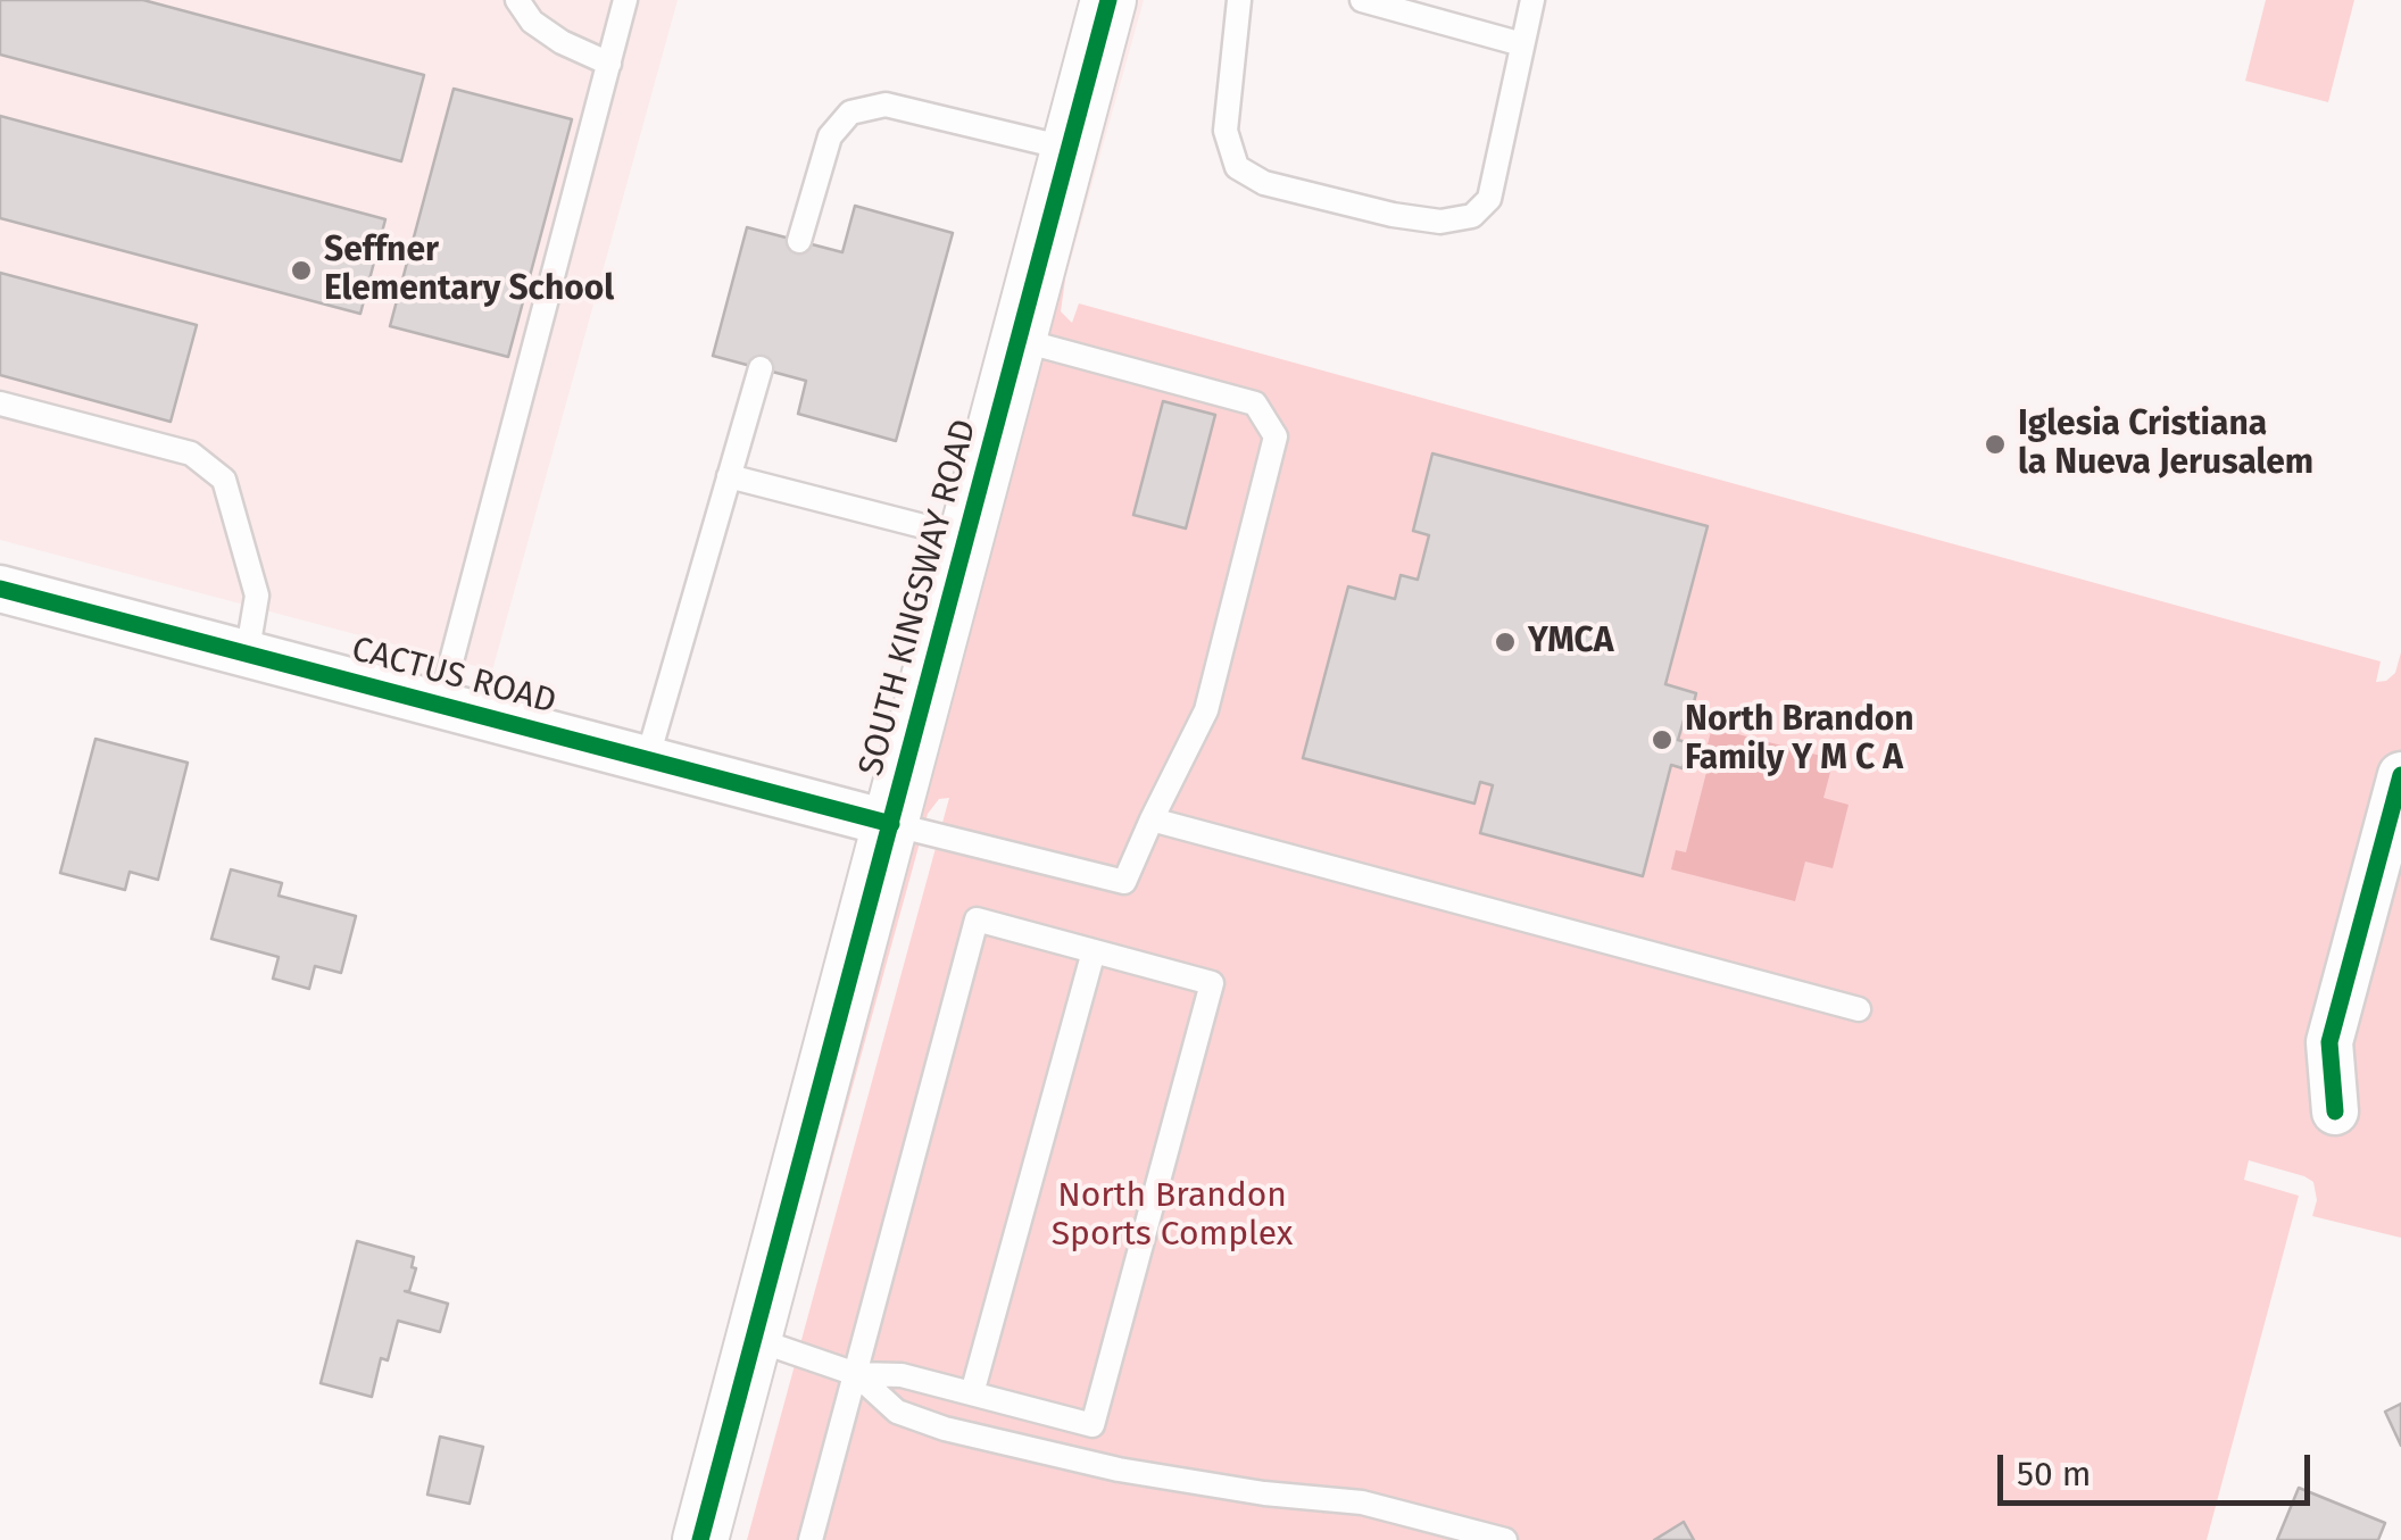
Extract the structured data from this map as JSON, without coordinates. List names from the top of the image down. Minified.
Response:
{"streets":{"street":["SOUTH KINGSWAY ROAD","CACTUS ROAD"]},"crossings":[["SOUTH KINGSWAY ROAD","CACTUS ROAD"]],"parks":["North Brandon Sports Complex"],"places":["Seffner Elementary School","Iglesia Cristiana la Nueva Jerusalem","YMCA","North Brandon Family Y M C A"],"scale_bar":"50 m"}
